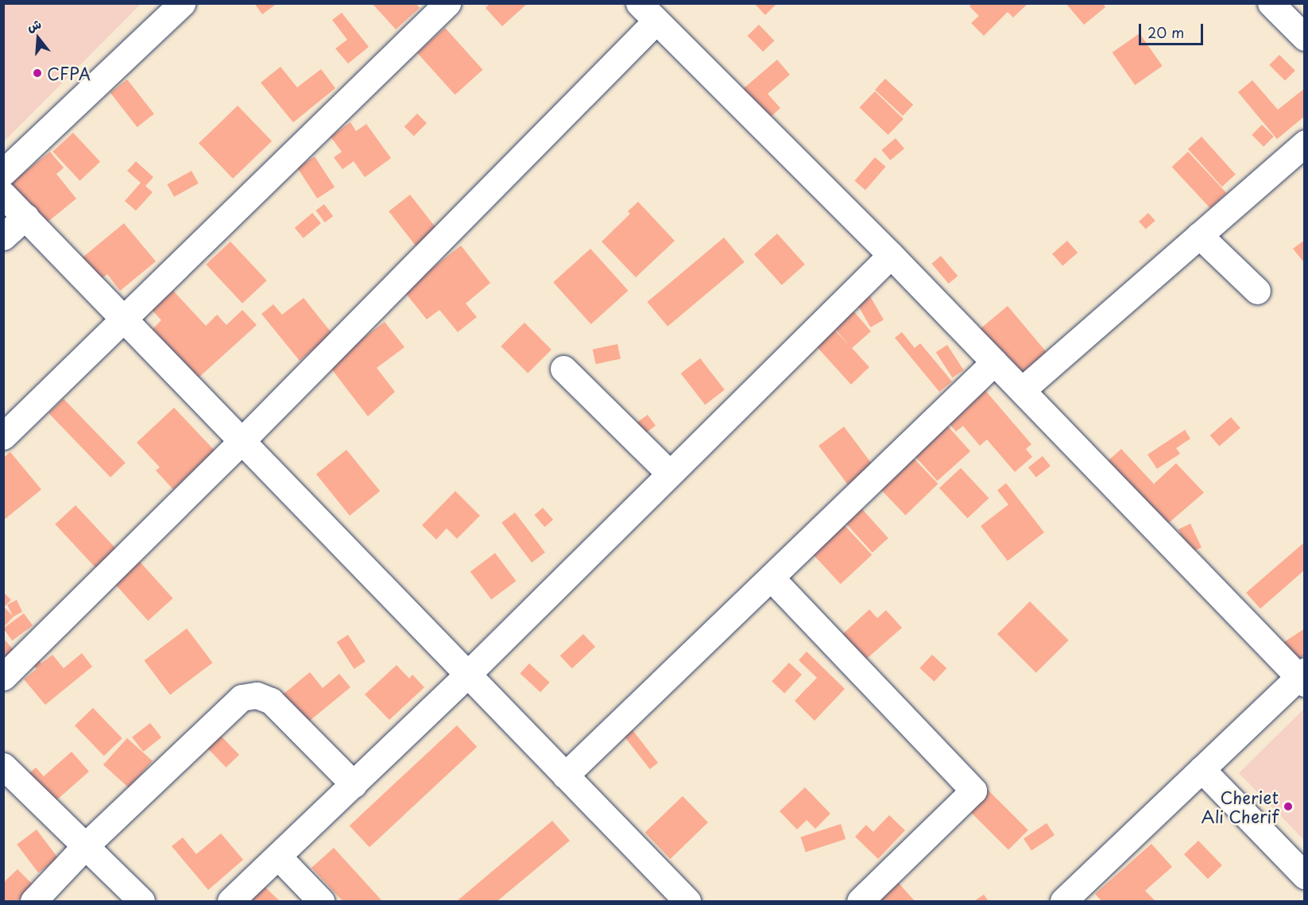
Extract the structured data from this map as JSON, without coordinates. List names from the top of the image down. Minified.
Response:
{"places":["CFPA","Cheriet Ali Cherif"],"scale_bar":"20 m","north":"top"}
